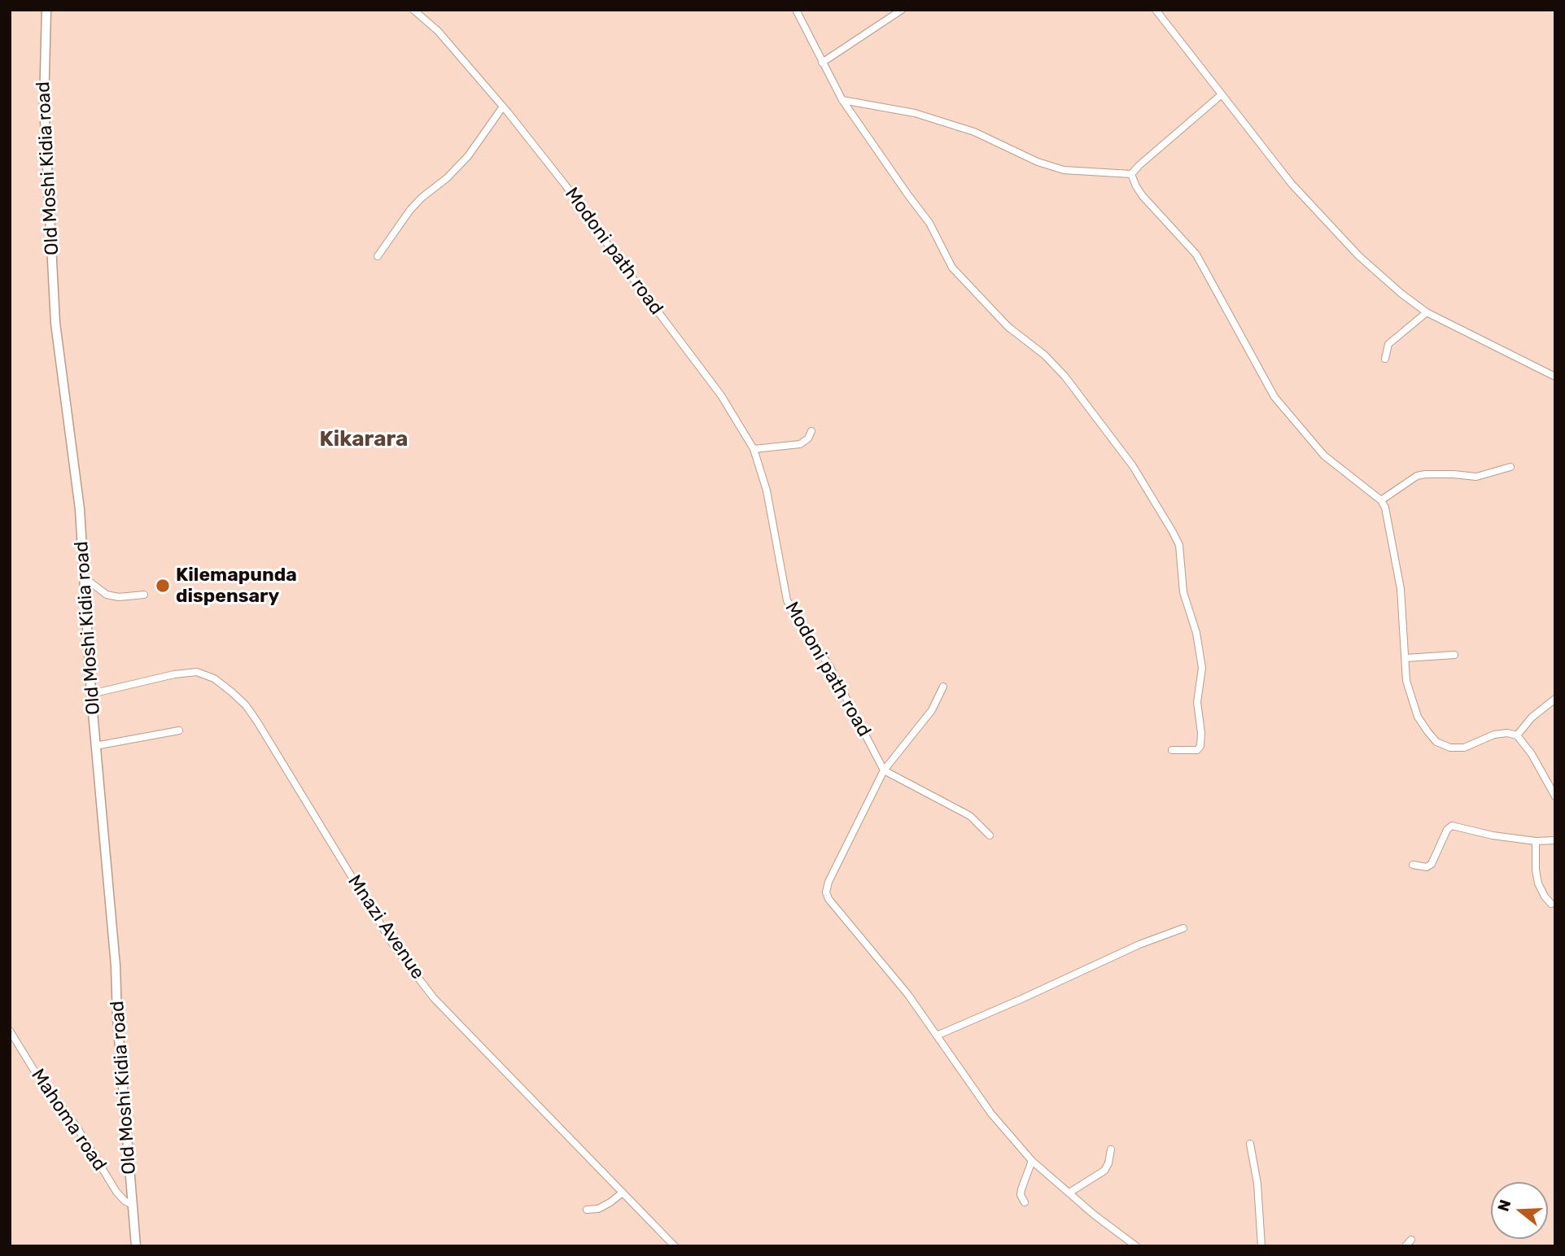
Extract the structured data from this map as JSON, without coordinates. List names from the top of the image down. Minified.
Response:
{"streets":{"street":["Old Moshi Kidia road","Modoni path road","Mnazi Avenue","Mahoma road"]},"crossings":[["Old Moshi Kidia road","Mnazi Avenue"],["Old Moshi Kidia road","Mahoma road"]],"districts":["Kikarara"],"places":["Kilemapunda dispensary"],"north":"left"}
